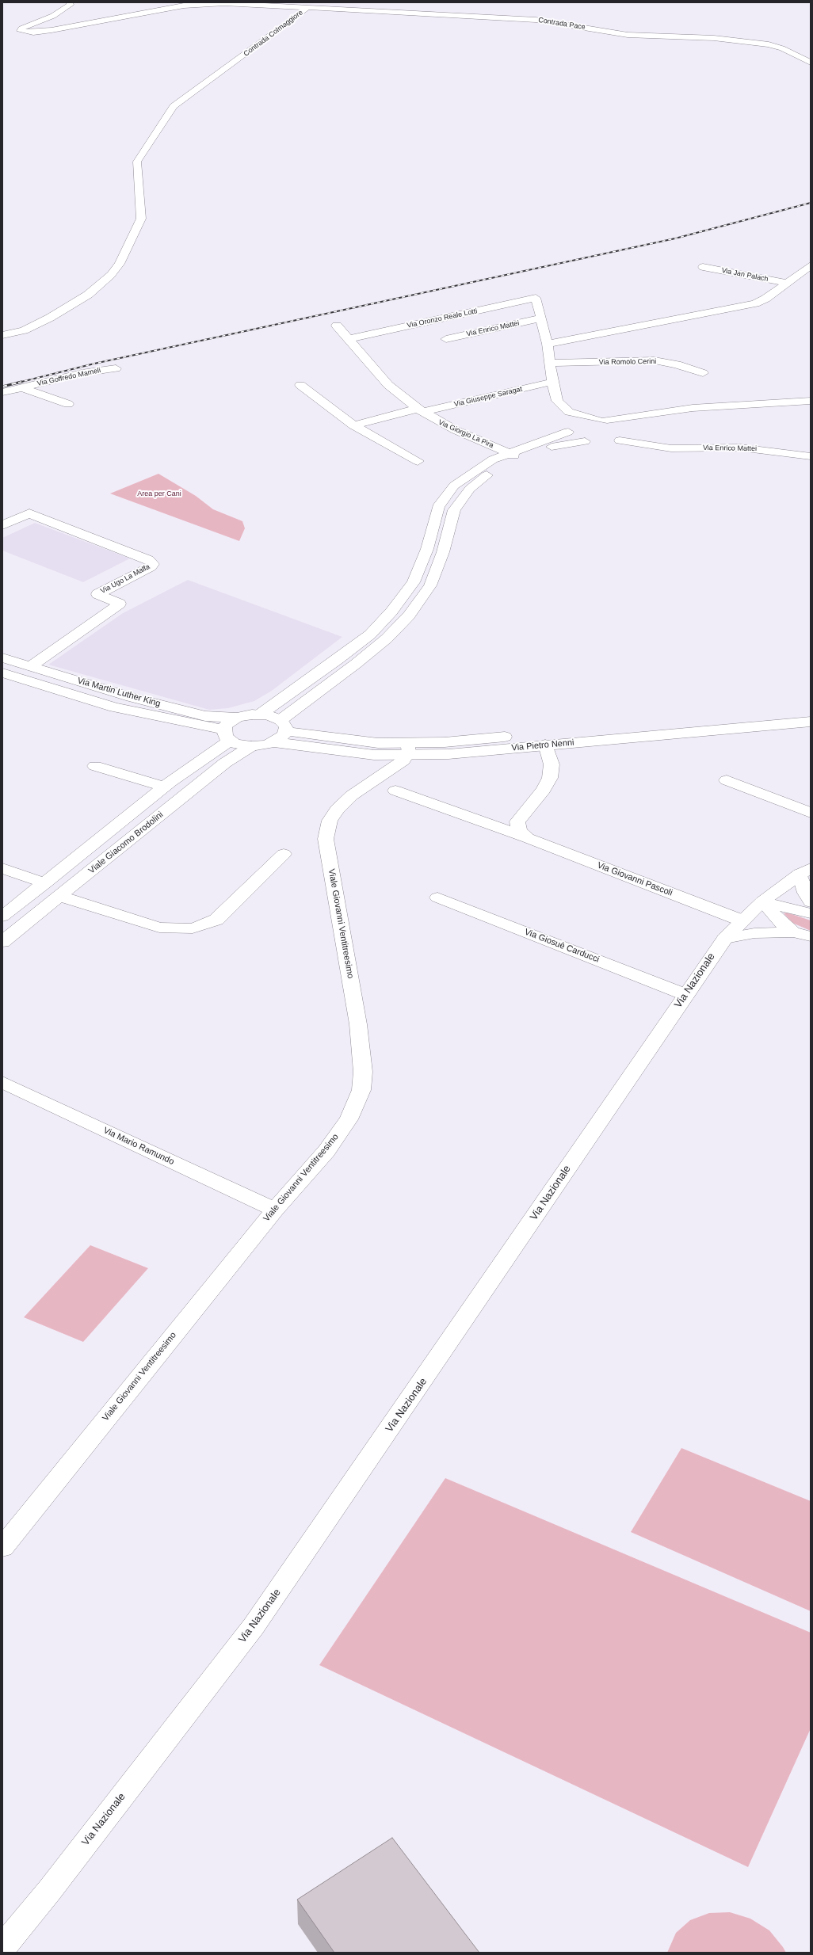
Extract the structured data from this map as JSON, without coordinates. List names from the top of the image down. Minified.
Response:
{"streets":{"street":["Contrada Pace","Contrada Colmaggiore","Via Jan Palach","Via Oronzo Reale Lotti","Via Enrico Mattei","Via Romolo Cerini","Via Goffredo Mameli","Via Giuseppe Saragat","Via Giorgio La Pira","Via Ugo La Malfa","Via Martin Luther King","Via Pietro Nenni","Viale Giacomo Brodolini","Via Giovanni Pascoli","Viale Giovanni Ventitreesimo","Via Giosuè Carducci","Via Nazionale","Via Mario Ramundo"]},"crossings":[["Contrada Pace","Contrada Colmaggiore"],["Via Oronzo Reale Lotti","Via Enrico Mattei"],["Via Oronzo Reale Lotti","Via Giorgio La Pira"],["Via Giuseppe Saragat","Via Giorgio La Pira"],["Via Ugo La Malfa","Via Martin Luther King"],["Via Martin Luther King","Via Pietro Nenni"],["Via Martin Luther King","Viale Giacomo Brodolini"],["Via Pietro Nenni","Via Giovanni Pascoli"],["Via Pietro Nenni","Viale Giovanni Ventitreesimo"],["Via Giovanni Pascoli","Via Nazionale"],["Viale Giovanni Ventitreesimo","Via Mario Ramundo"],["Via Giosuè Carducci","Via Nazionale"]],"parks":["Area per Cani"]}
